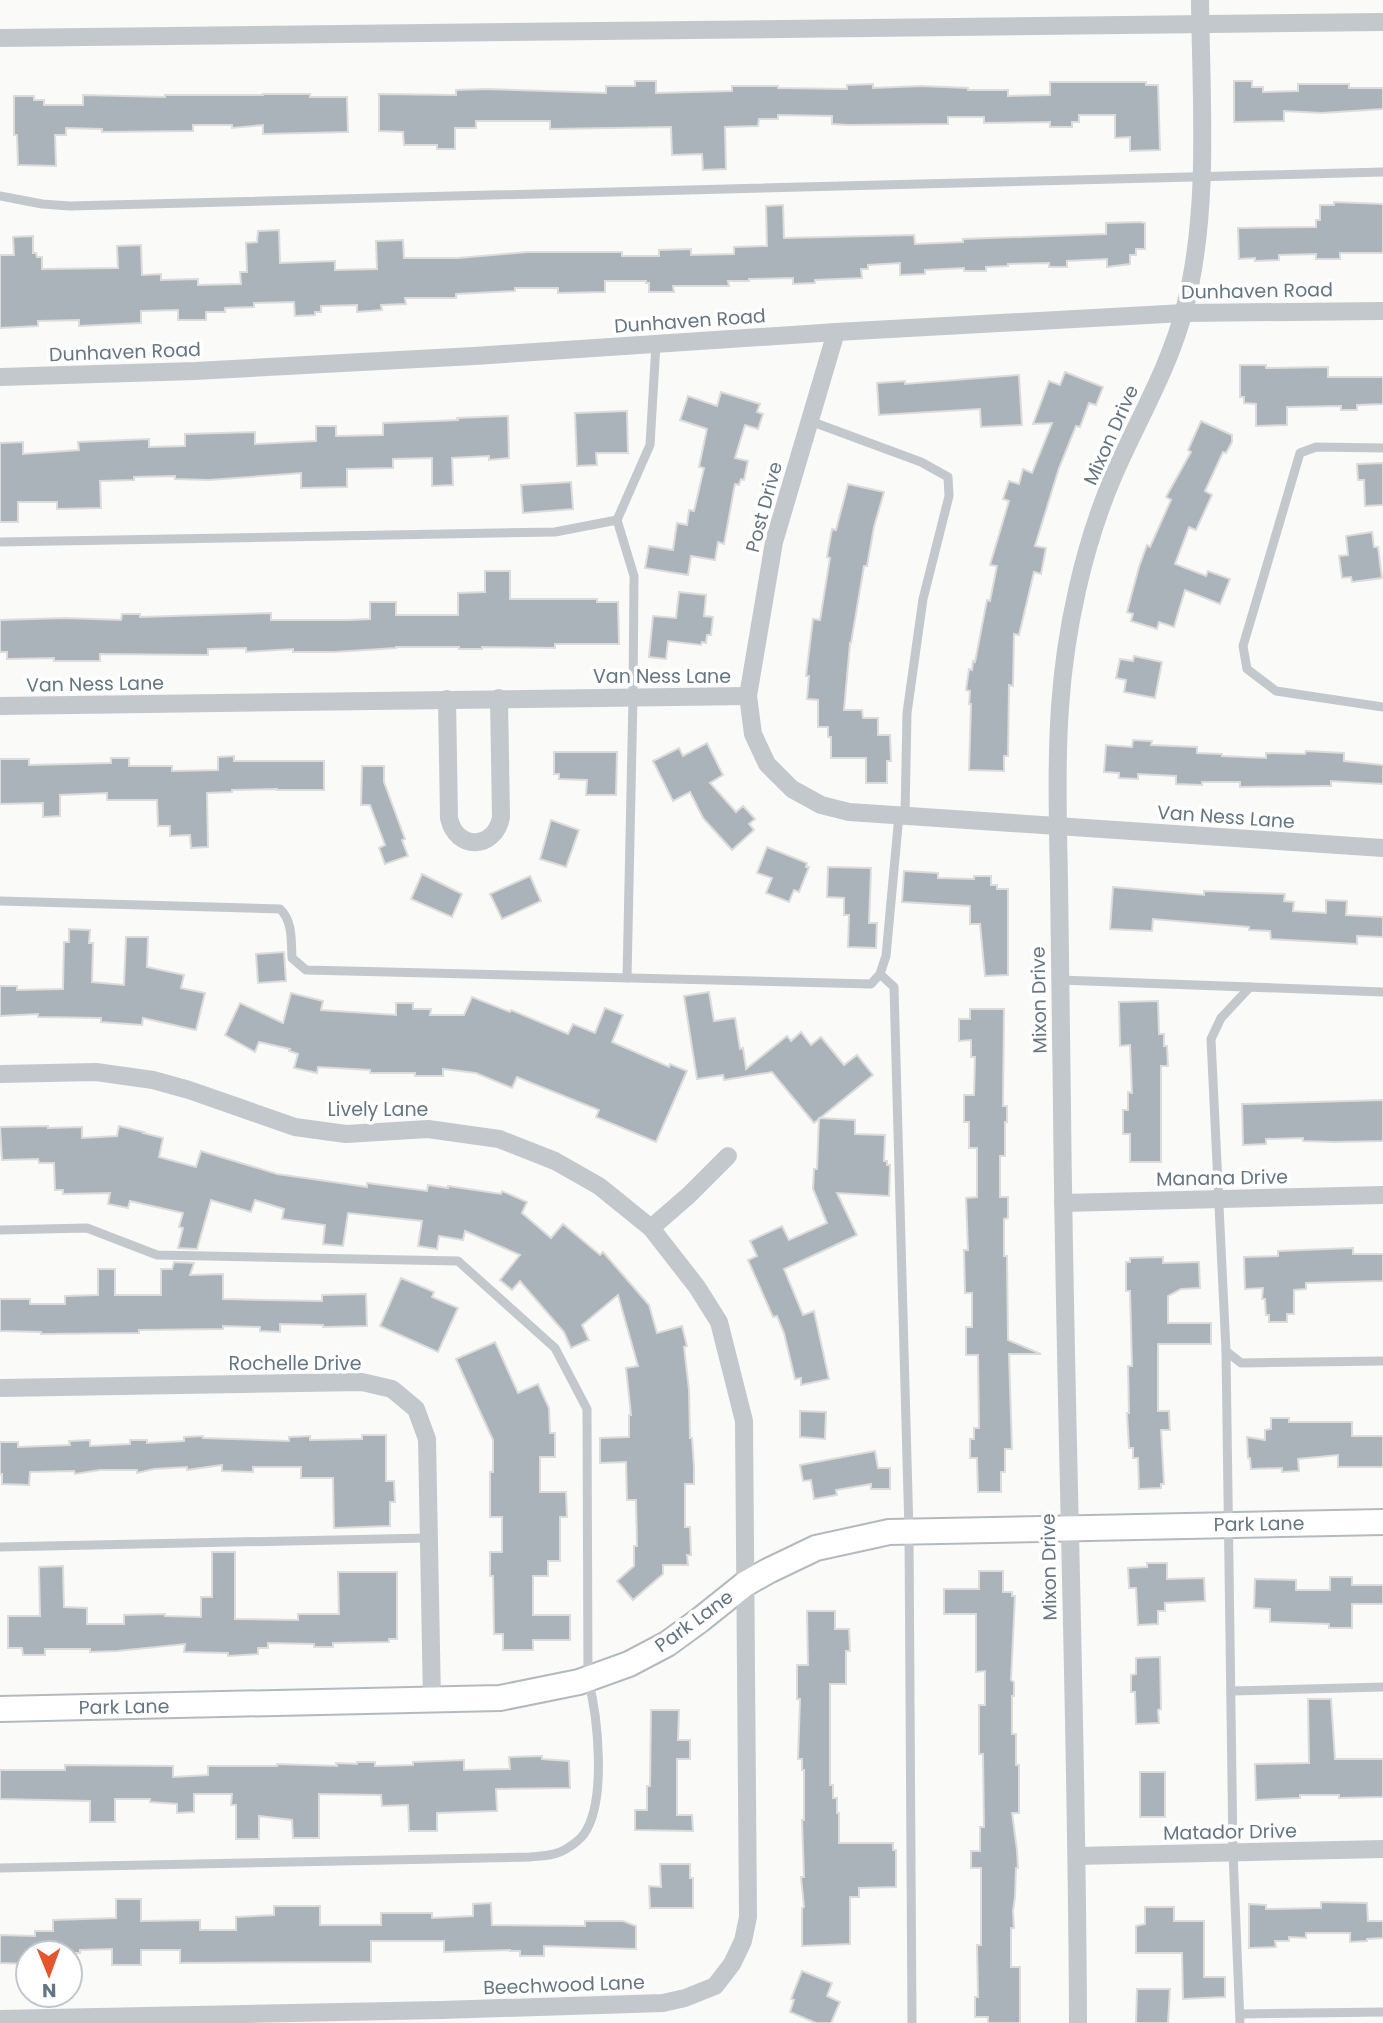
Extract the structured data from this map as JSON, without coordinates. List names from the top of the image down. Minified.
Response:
{"streets":{"street":["Dunhaven Road","Mixon Drive","Post Drive","Van Ness Lane","Lively Lane","Manana Drive","Rochelle Drive","Park Lane","Matador Drive","Beechwood Lane"]},"crossings":[["Dunhaven Road","Mixon Drive"],["Dunhaven Road","Post Drive"],["Mixon Drive","Van Ness Lane"],["Mixon Drive","Manana Drive"],["Mixon Drive","Park Lane"],["Mixon Drive","Matador Drive"],["Post Drive","Van Ness Lane"],["Lively Lane","Park Lane"],["Lively Lane","Beechwood Lane"],["Rochelle Drive","Park Lane"],["Park Lane","Beechwood Lane"]],"north":"bottom"}
